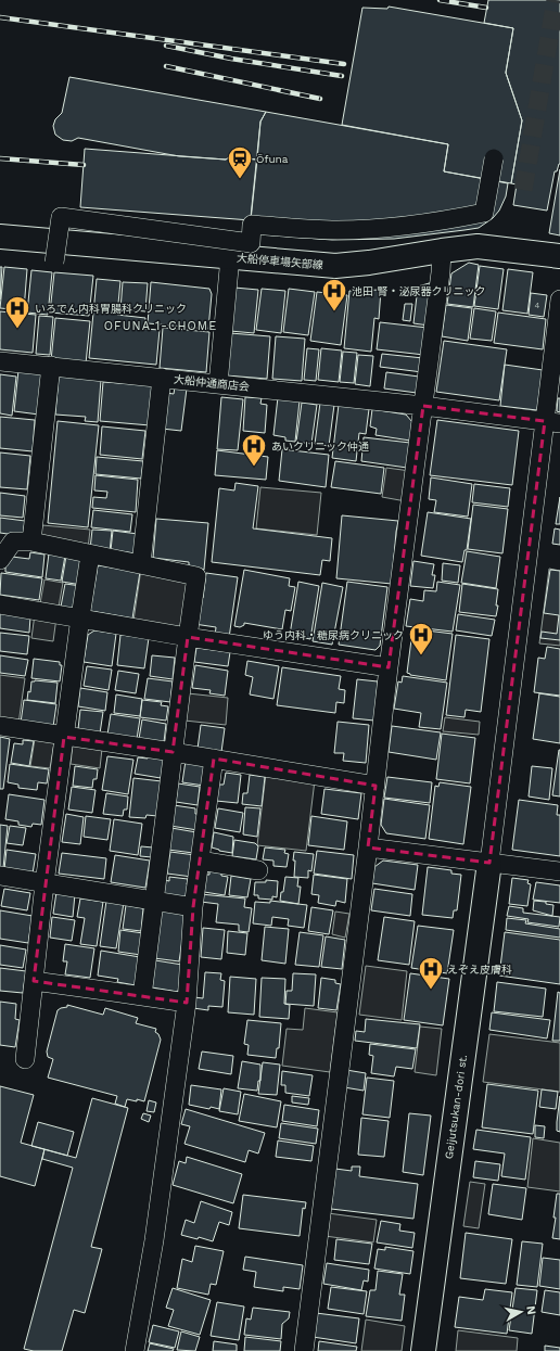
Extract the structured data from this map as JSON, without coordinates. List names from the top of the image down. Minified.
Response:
{"streets":{"main road":["大船停車場矢部線","Geijutsukan-dori st."],"street":["大船仲通商店会"]},"districts":["OFUNA 1-CHOME"],"places":{"station":["Ōfuna"],"hospital":["池田 腎・泌尿器クリニック","いろでん内科胃腸科クリニック","あいクリニック仲通","ゆう内科・糖尿病クリニック","えぞえ皮膚科"]},"house_numbers":["4"],"north":"right"}
